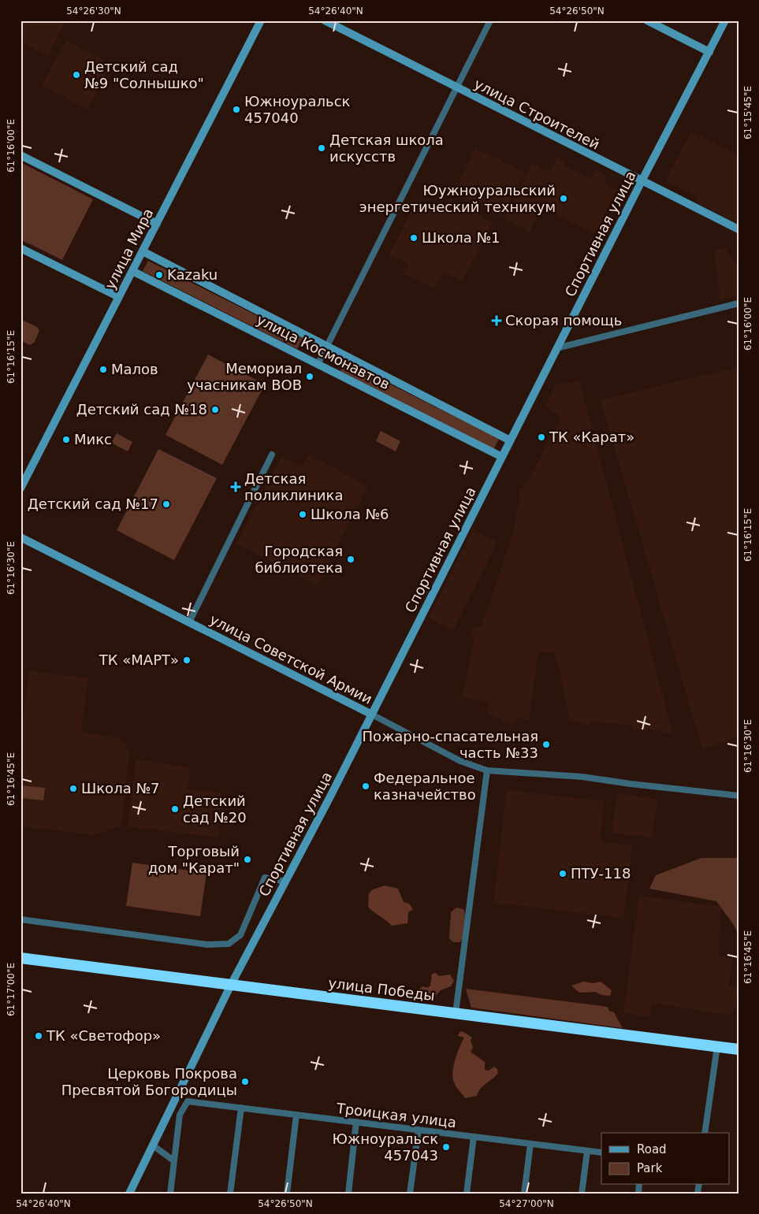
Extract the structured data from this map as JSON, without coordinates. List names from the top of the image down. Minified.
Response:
{"streets":{"highway":["улица Победы"],"street":["улица Строителей","Спортивная улица","улица Мира","улица Космонавтов","улица Советской Армии","Троицкая улица"]},"crossings":[["улица Строителей","Спортивная улица"],["Спортивная улица","улица Космонавтов"],["Спортивная улица","улица Советской Армии"],["Спортивная улица","улица Победы"],["улица Мира","улица Космонавтов"]],"places":{"other":["Детский сад №9 \"Солнышко\"","Южноуральск 457040","Детская школа искусств","Юужноуральский энергетический техникум","Школа №1","Kazaku","Малов","Мемориал учасникам ВОВ","Детский сад №18","ТК «Карат»","Микс","Детский сад №17","Школа №6","Городская библиотека","ТК «МАРТ»","Пожарно-спасательная часть №33","Федеральное казначейство","Школа №7","Детский сад №20","Торговый дом \"Карат\"","ПТУ-118","ТК «Светофор»","Церковь Покрова Пресвятой Богородицы","Южноуральск 457043"],"health":["Скорая помощь","Детская поликлиника"]},"legend":["Road","Park"],"coordinates":["54°26'30\"N","54°26'40\"N","54°26'50\"N","61°15'45\"E","61°16'00\"E","61°16'15\"E","61°16'30\"E","61°16'45\"E","61°17'00\"E","54°27'00\"N"]}
